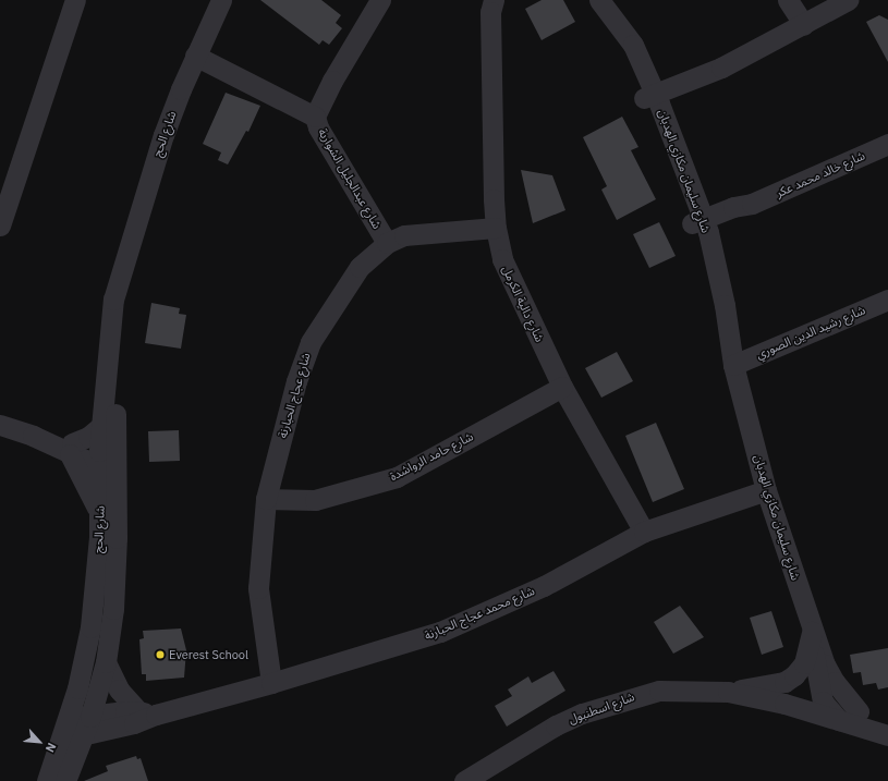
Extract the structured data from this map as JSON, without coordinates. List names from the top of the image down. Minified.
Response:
{"streets":{"street":["شارع الحج","شارع سليمان مكازي الهدبان","شارع خالد محمد عكر","شارع عبدالجليل الشواربة","شارع دالية الكرمل","شارع رشيد الدين الصوري","شارع عجاج الحبارنة","شارع حامد الرواشدة","شارع محمد عجاج الحبارنة","شارع اسطنبول"]},"crossings":[["شارع الحج","شارع محمد عجاج الحبارنة"],["شارع سليمان مكازي الهدبان","شارع خالد محمد عكر"],["شارع سليمان مكازي الهدبان","شارع رشيد الدين الصوري"],["شارع سليمان مكازي الهدبان","شارع محمد عجاج الحبارنة"],["شارع سليمان مكازي الهدبان","شارع اسطنبول"],["شارع عبدالجليل الشواربة","شارع عجاج الحبارنة"],["شارع دالية الكرمل","شارع عجاج الحبارنة"],["شارع دالية الكرمل","شارع حامد الرواشدة"],["شارع دالية الكرمل","شارع محمد عجاج الحبارنة"],["شارع عجاج الحبارنة","شارع حامد الرواشدة"],["شارع عجاج الحبارنة","شارع محمد عجاج الحبارنة"]],"places":["Everest School"],"north":"bottom right"}
